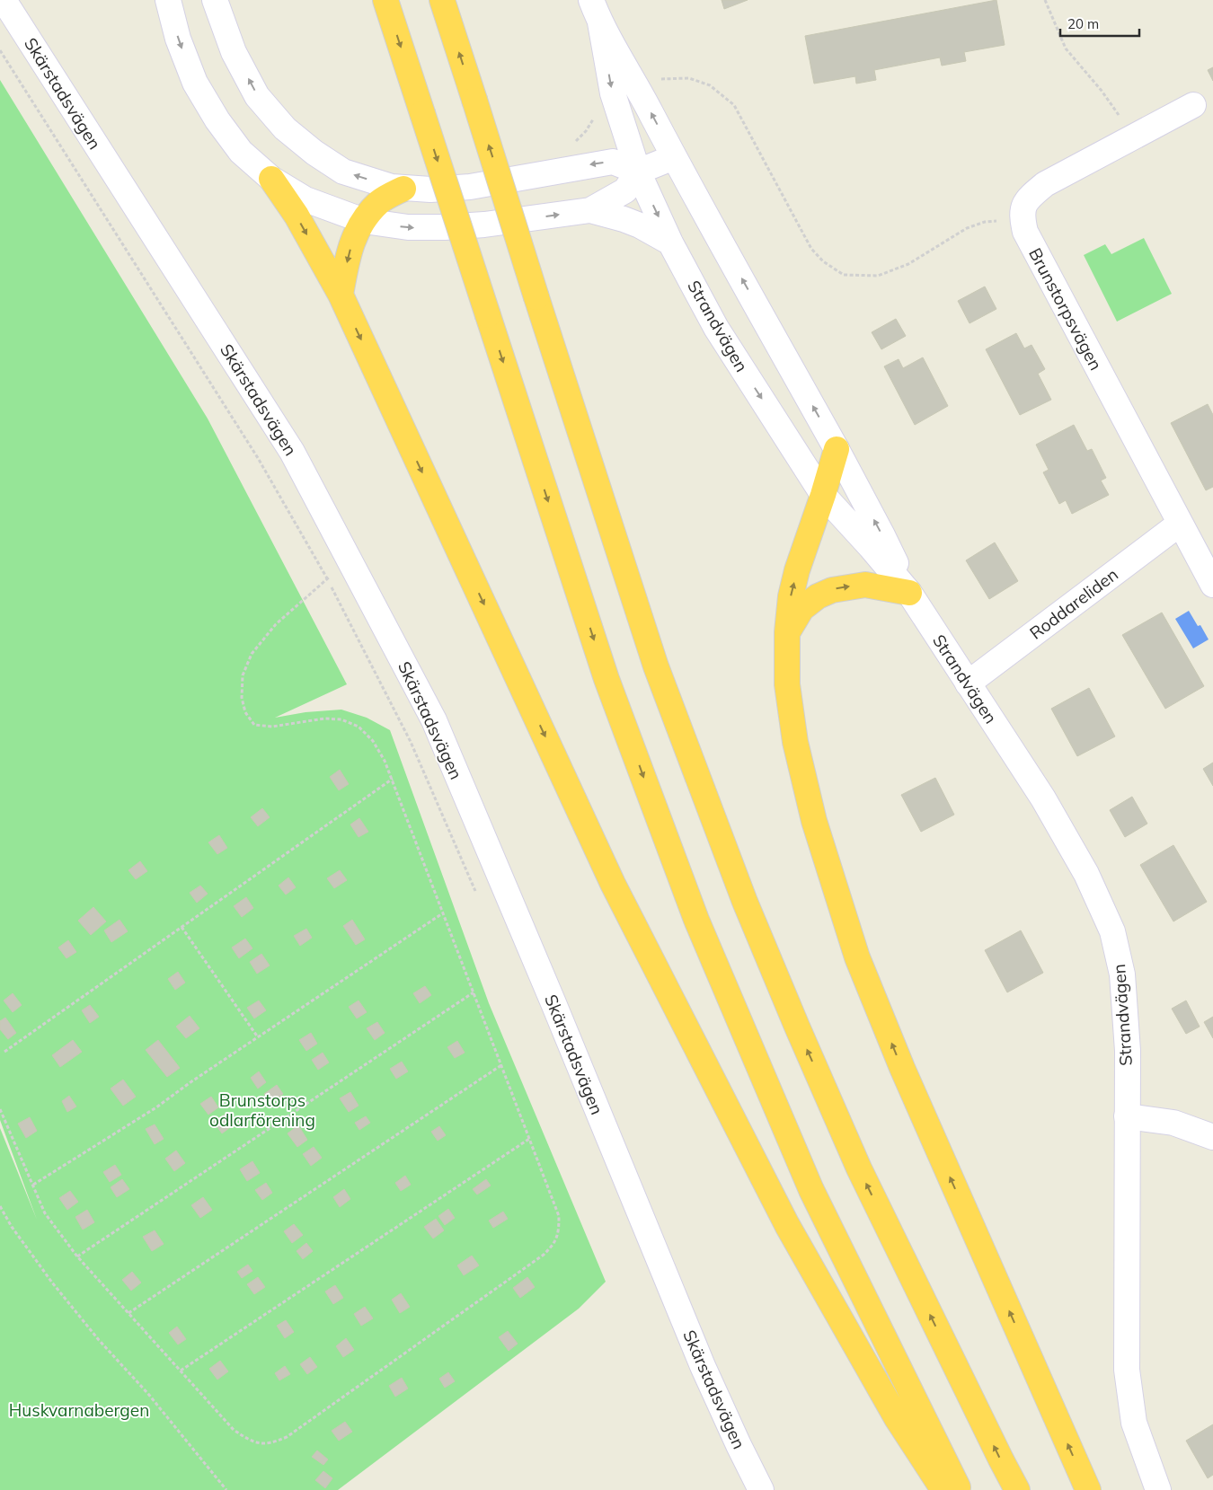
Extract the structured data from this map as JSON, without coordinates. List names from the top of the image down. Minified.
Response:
{"streets":{"main road":["Skärstadsvägen","Brunstorpsvägen","Strandvägen","Roddareliden"]},"crossings":[["Brunstorpsvägen","Roddareliden"],["Strandvägen","Roddareliden"]],"parks":["Brunstorps odlarförening","Huskvarnabergen"],"scale_bar":"20 m"}
